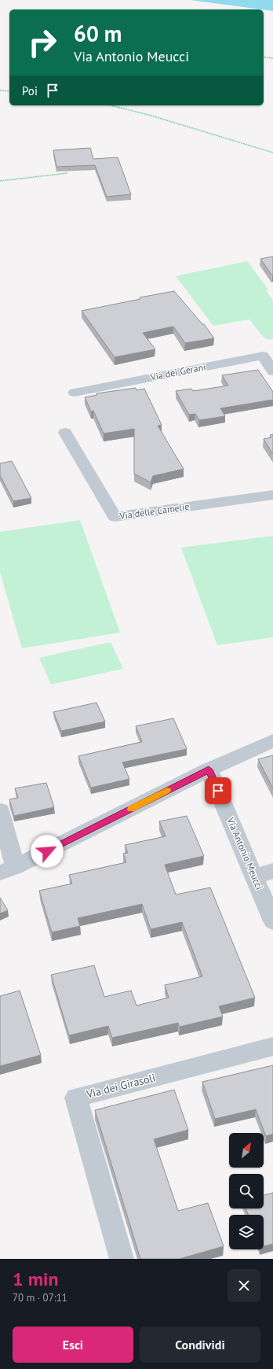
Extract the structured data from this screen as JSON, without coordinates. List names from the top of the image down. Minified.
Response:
{"streets":{"street":["Via dei Gerani","Via delle Camelie","Via Antonio Meucci","Via dei Girasoli"]},"north":"top right","page":{"turn":["60 m","Via Antonio Meucci"],"then":"Poi","heading":["1 min","70 m · 07:11"],"buttons":["Esci","Condividi"]}}
